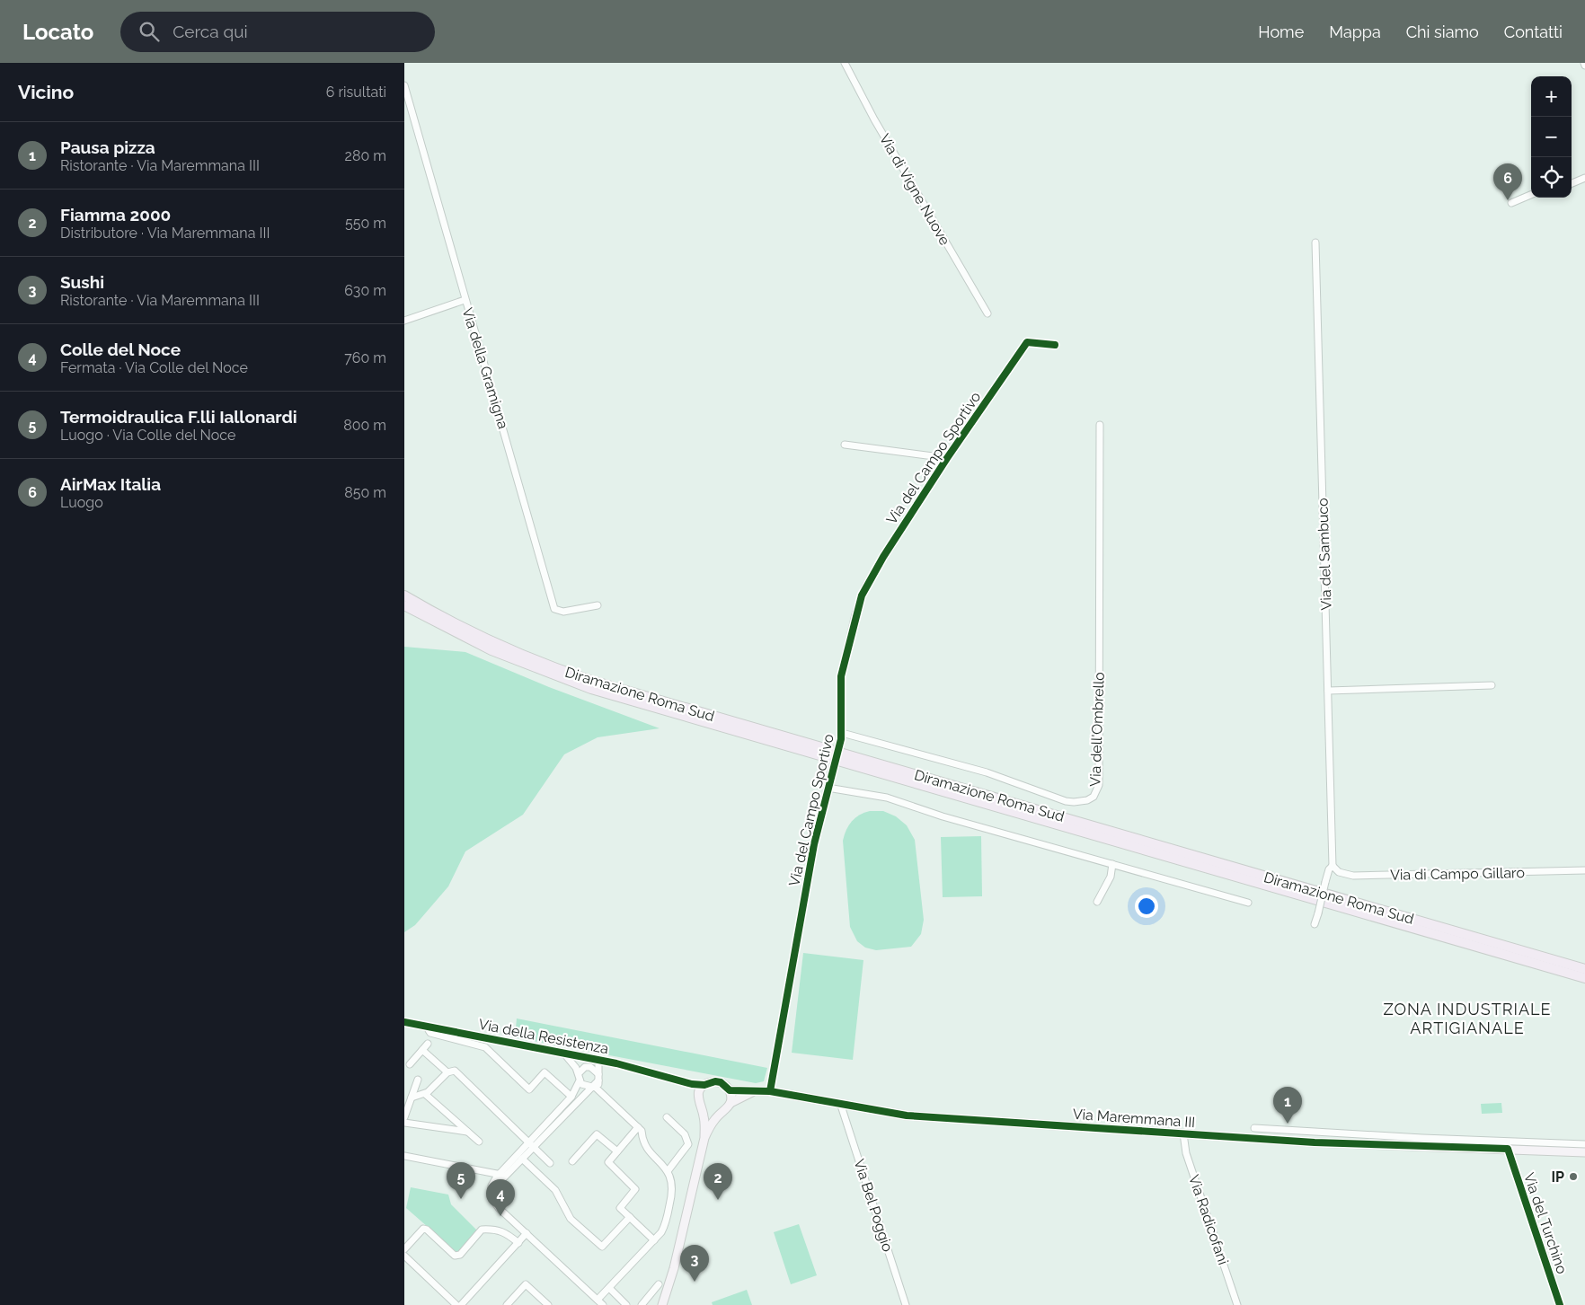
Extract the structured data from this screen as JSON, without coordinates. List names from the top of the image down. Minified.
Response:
{"streets":{"highway":["Diramazione Roma Sud"],"main road":["Via Maremmana III"],"street":["Via di Vigne Nuove","Via della Gramigna","Via del Campo Sportivo","Via del Sambuco","Via dell'Ombrello","Via di Campo Gillaro","Via della Resistenza","Via Bel Poggio","Via Radicofani","Via del Turchino"]},"crossings":[["Via del Campo Sportivo","Via dell'Ombrello"],["Via del Campo Sportivo","Via Maremmana III"],["Via del Sambuco","Via di Campo Gillaro"],["Via della Resistenza","Via Maremmana III"],["Via Maremmana III","Via Bel Poggio"],["Via Maremmana III","Via Radicofani"],["Via Maremmana III","Via del Turchino"]],"districts":["ZONA INDUSTRIALE ARTIGIANALE"],"places":["IP"],"page":{"header":"Locato","search":"Cerca qui","nav":["Home","Mappa","Chi siamo","Contatti"],"heading":["Vicino","6 risultati"],"map_buttons":["+","−"],"list":[{"mark":"1","name":"Pausa pizza","note":"Ristorante · Via Maremmana III","value":"280 m"},{"mark":"2","name":"Fiamma 2000","note":"Distributore · Via Maremmana III","value":"550 m"},{"mark":"3","name":"Sushi","note":"Ristorante · Via Maremmana III","value":"630 m"},{"mark":"4","name":"Colle del Noce","note":"Fermata · Via Colle del Noce","value":"760 m"},{"mark":"5","name":"Termoidraulica F.lli Iallonardi","note":"Luogo · Via Colle del Noce","value":"800 m"},{"mark":"6","name":"AirMax Italia","note":"Luogo","value":"850 m"}],"pins":["6","1","5","2","4","3"]}}
